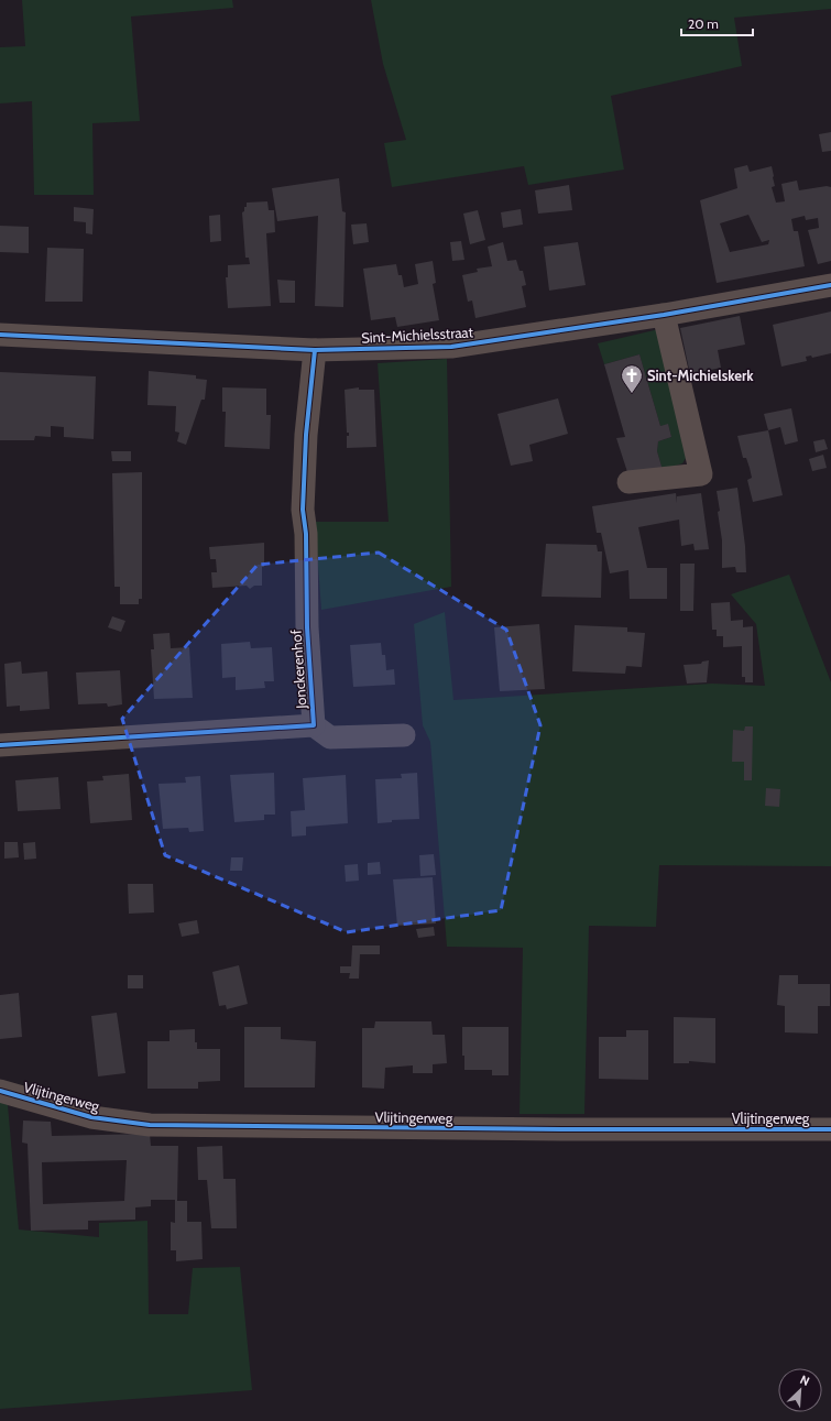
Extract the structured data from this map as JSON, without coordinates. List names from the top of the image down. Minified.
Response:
{"streets":{"street":["Sint-Michielsstraat","Jonckerenhof","Vlijtingerweg"]},"crossings":[["Sint-Michielsstraat","Jonckerenhof"]],"places":{"church":["Sint-Michielskerk"]},"scale_bar":"20 m","north":"top right"}
